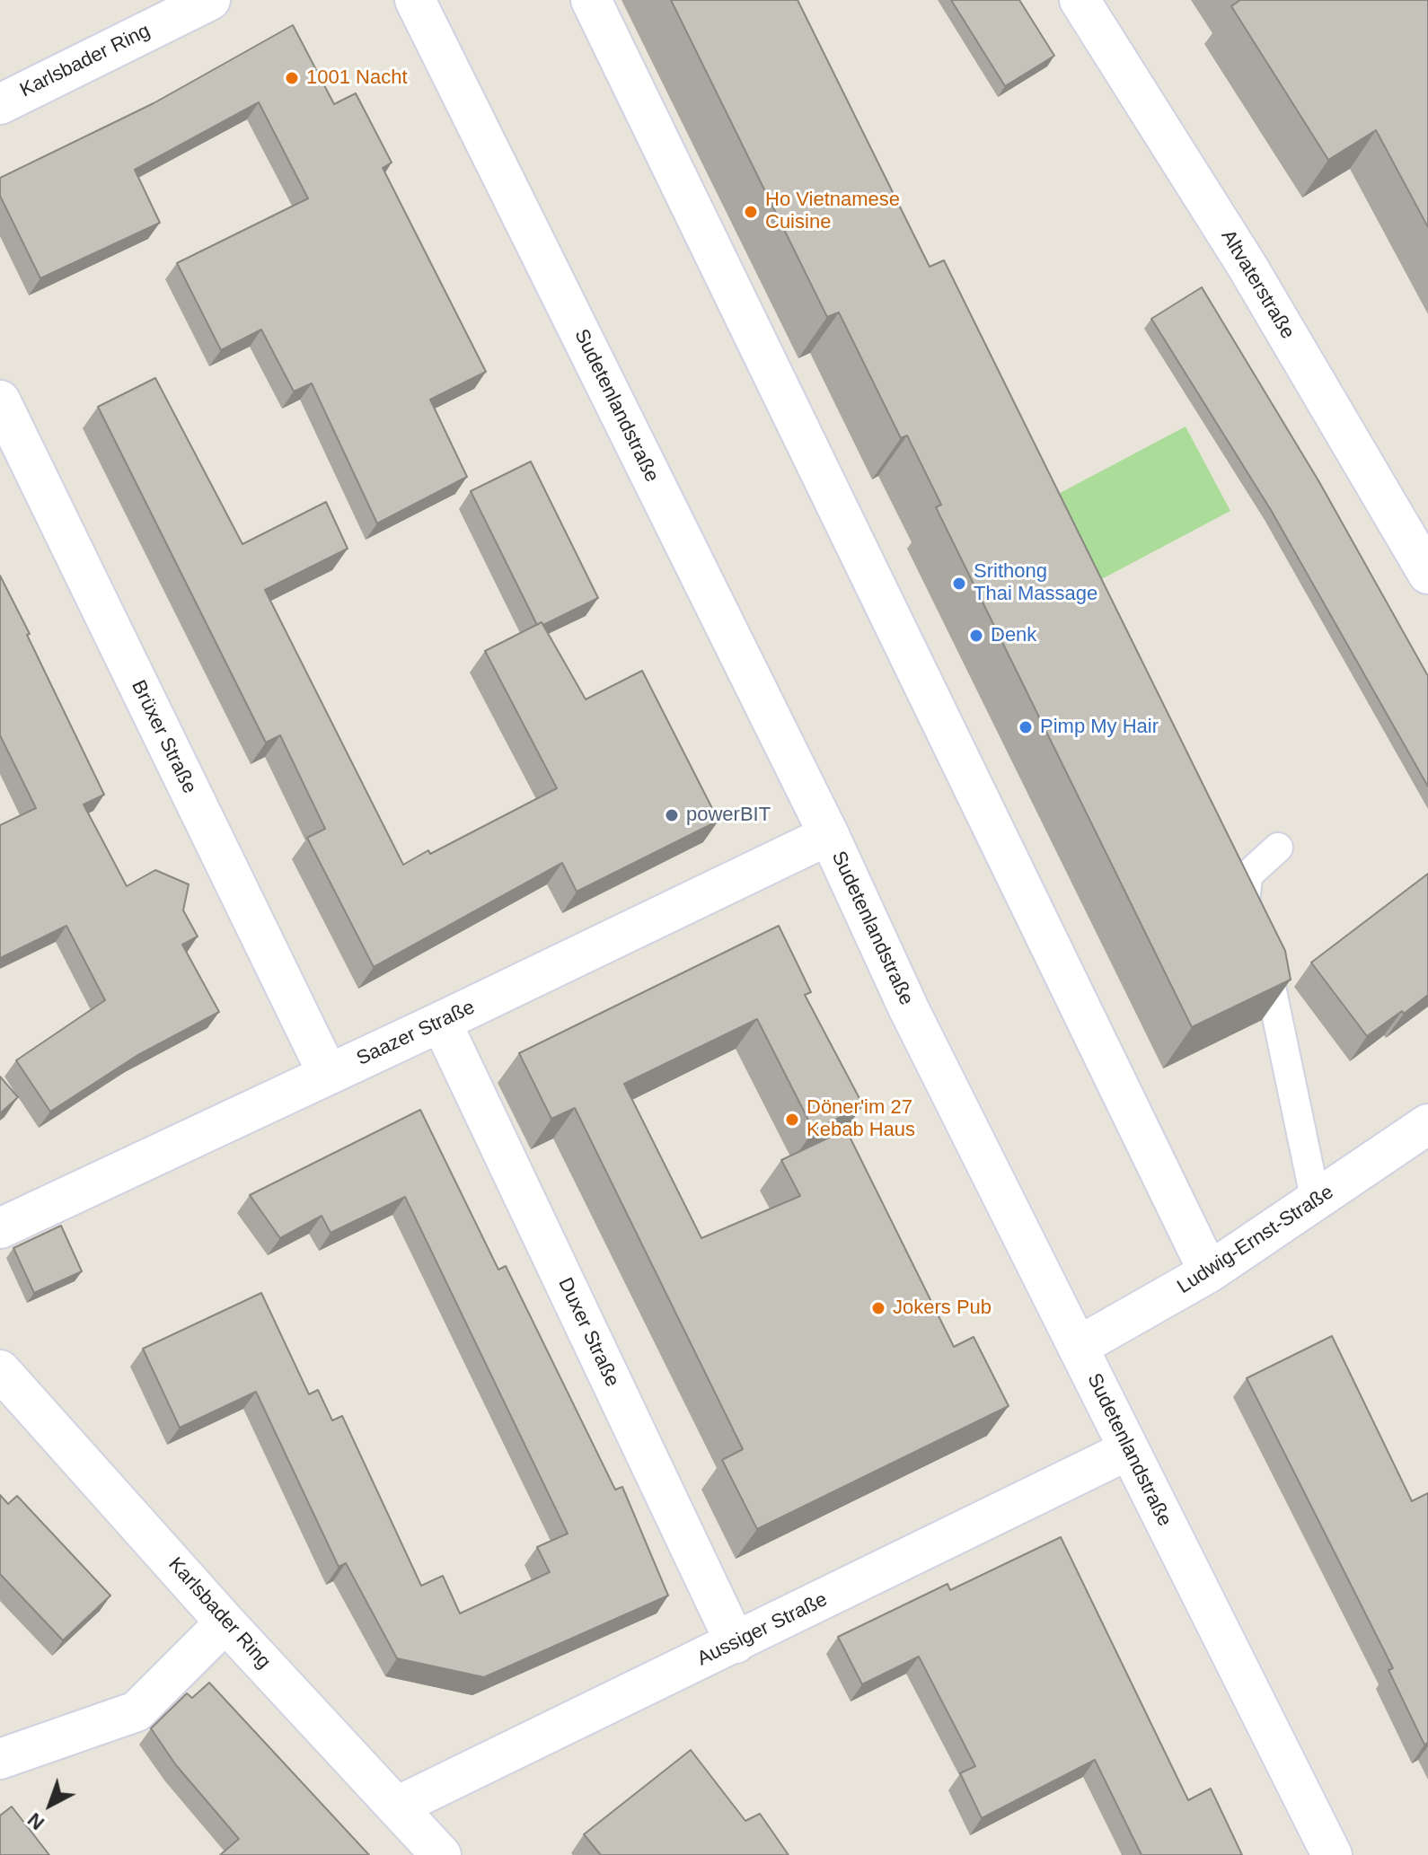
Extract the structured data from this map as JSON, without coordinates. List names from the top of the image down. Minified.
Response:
{"streets":{"street":["Karlsbader Ring","Altvaterstraße","Sudetenlandstraße","Brüxer Straße","Saazer Straße","Ludwig-Ernst-Straße","Duxer Straße","Aussiger Straße"]},"crossings":[["Karlsbader Ring","Aussiger Straße"],["Sudetenlandstraße","Saazer Straße"],["Sudetenlandstraße","Ludwig-Ernst-Straße"],["Sudetenlandstraße","Aussiger Straße"],["Brüxer Straße","Saazer Straße"],["Saazer Straße","Duxer Straße"],["Duxer Straße","Aussiger Straße"]],"places":["1001 Nacht","Ho Vietnamese Cuisine","Srithong Thai Massage","Denk","Pimp My Hair","powerBIT","Döner'im 27 Kebab Haus","Jokers Pub"],"north":"bottom left"}
